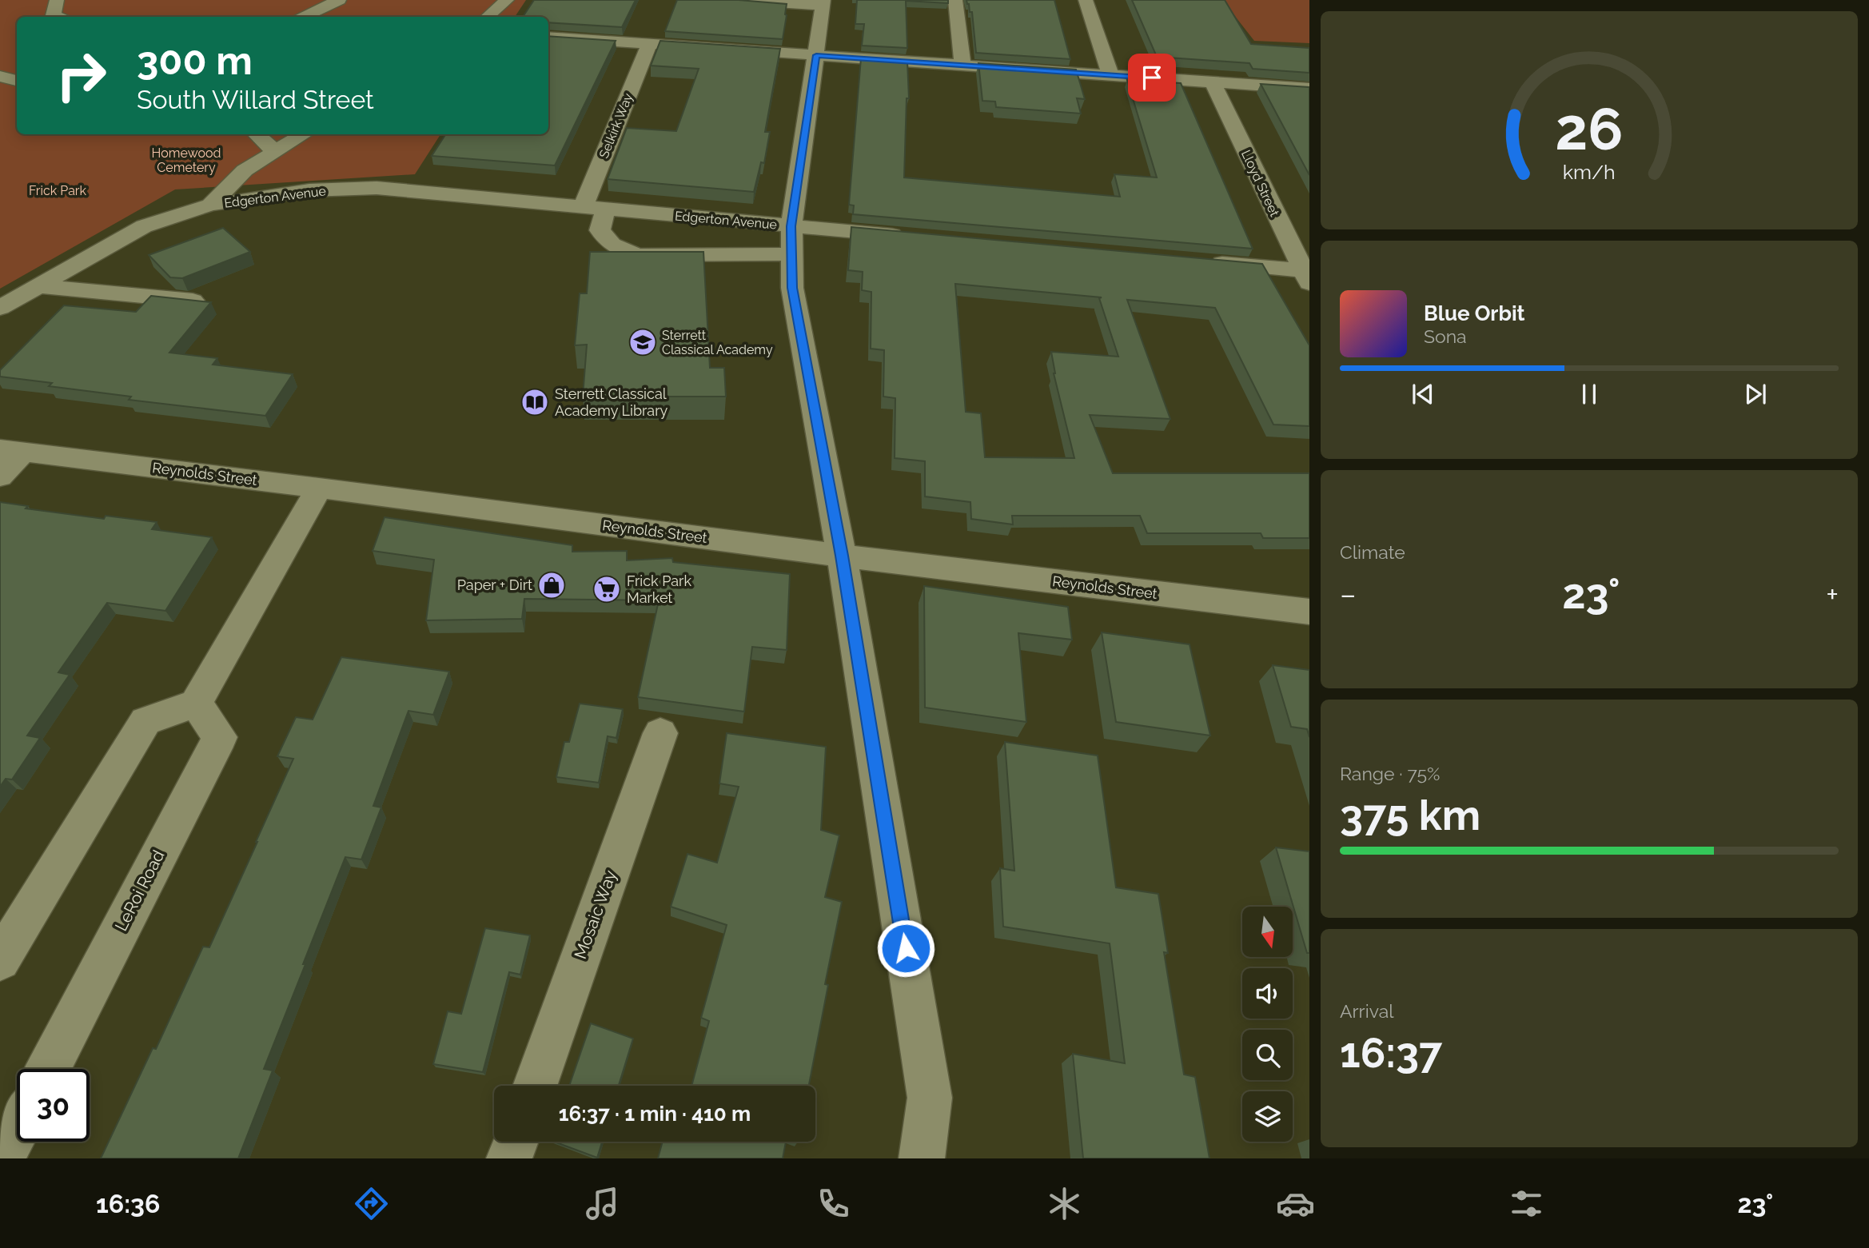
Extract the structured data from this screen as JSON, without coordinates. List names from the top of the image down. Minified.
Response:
{"streets":{"street":["Selkirk Way","Lloyd Street","Edgerton Avenue","Reynolds Street","LeRoi Road","Mosaic Way"]},"crossings":[["Selkirk Way","Edgerton Avenue"]],"parks":["Homewood Cemetery","Frick Park"],"places":{"school or university":["Sterrett Classical Academy"],"library":["Sterrett Classical Academy Library"],"shop":["Paper + Dirt"],"supermarket":["Frick Park Market"]},"north":"bottom","page":{"turn":["300 m","South Willard Street"],"song":["Blue Orbit","Sona"],"tile":["Climate",["Range · 75%","375 km"],["Arrival","16:37"]],"heat":["−","23°","+"],"limit":"30","trip":"16:37 · 1 min · 410 m","tabs":["16:36","23°"],"gauge":["26","km/h"]}}
